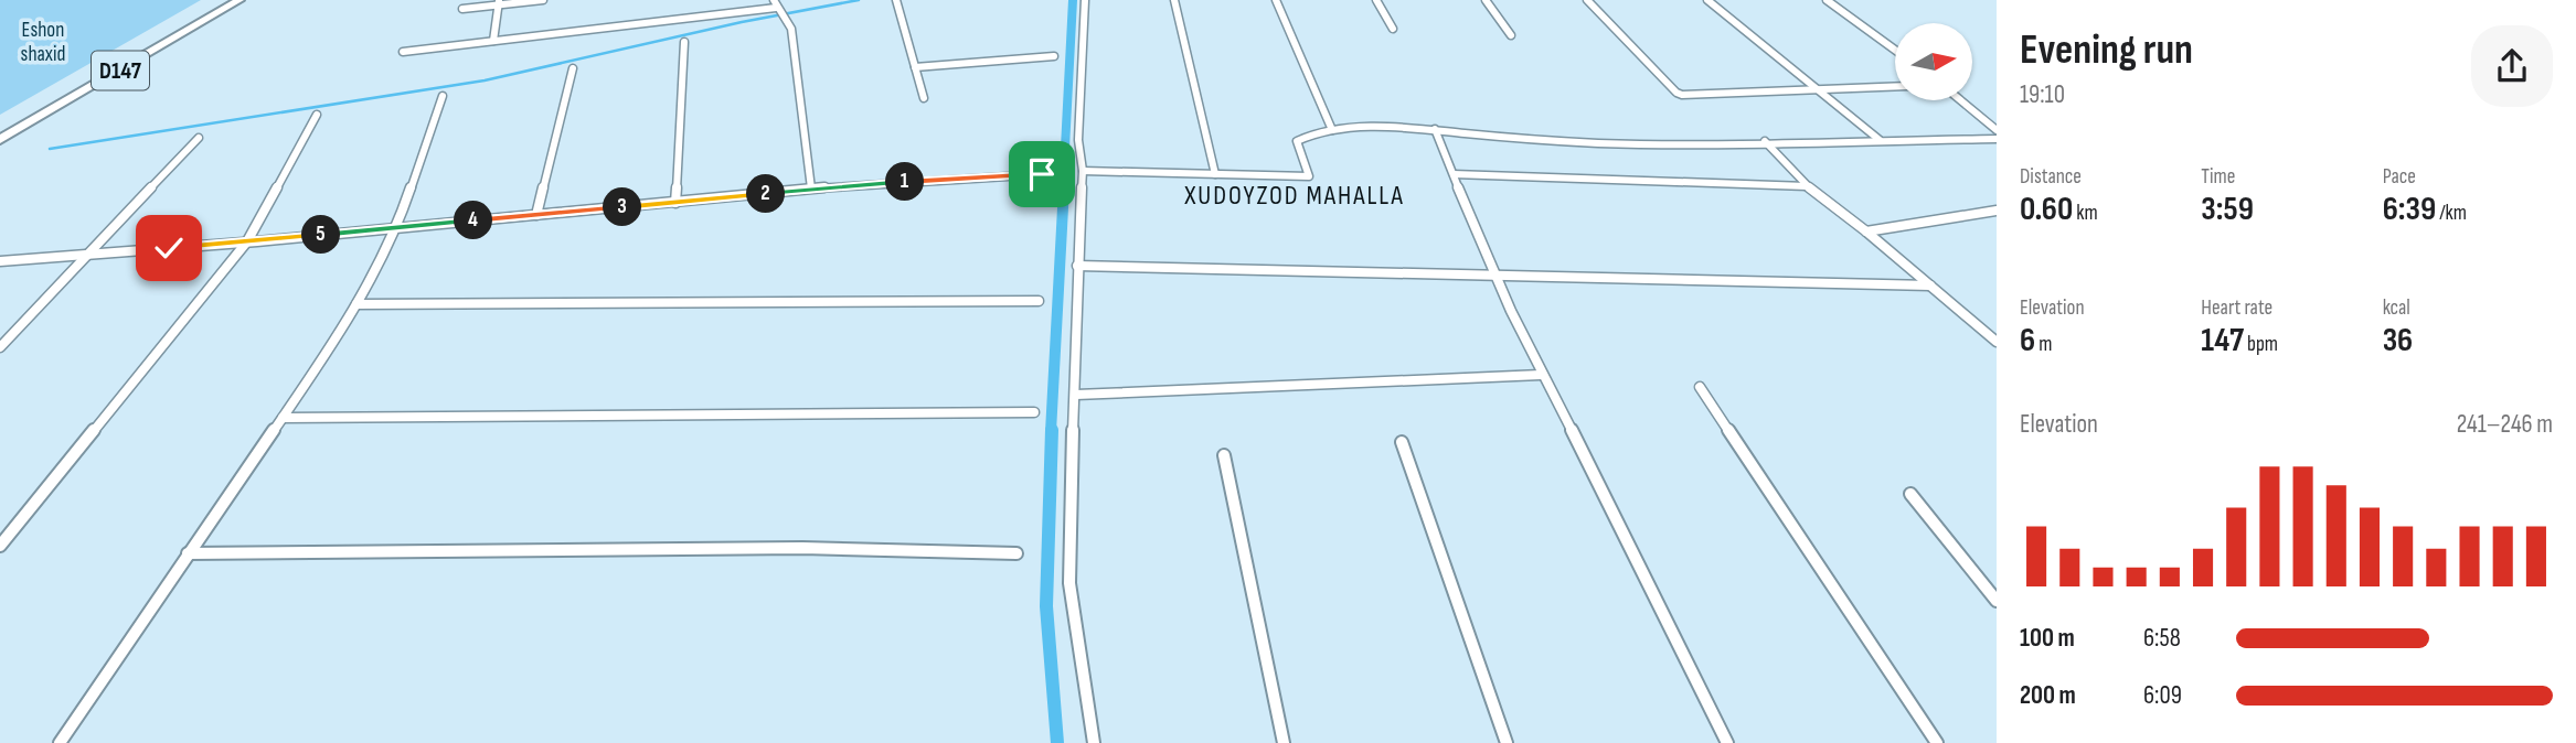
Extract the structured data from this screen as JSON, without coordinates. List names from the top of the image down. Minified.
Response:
{"streets":{"main road":["D147"]},"districts":["XUDOYZOD MAHALLA"],"parks":["Eshon shaxid"],"north":"right","page":{"heading":["Evening run","19:10"],"stats":[["Distance","0.60 km"],["Time","3:59"],["Pace","6:39 /km"],["Elevation","6 m"],["Heart rate","147 bpm"],["kcal","36"]],"pins":["1","2","3","4","5"],"chart":["Elevation","241–246 m"],"list":[{"name":"100 m","note":"6:58"},{"name":"200 m","note":"6:09"}]}}
